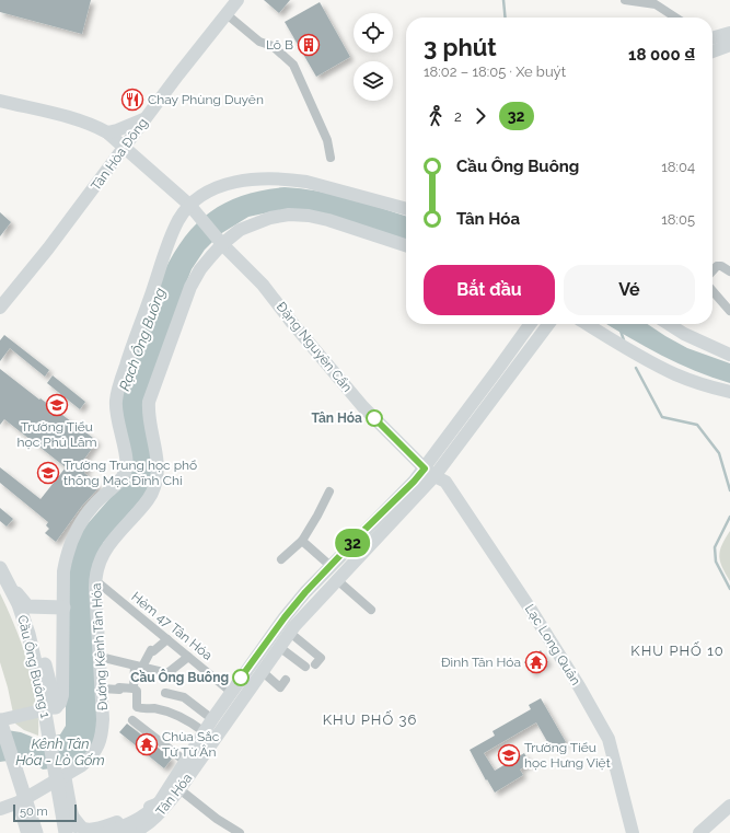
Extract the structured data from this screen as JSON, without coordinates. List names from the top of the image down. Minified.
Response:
{"streets":{"main road":["Tân Hòa Đông","Đặng Nguyên Cẩn","Lạc Long Quân","Đường Kênh Tân Hóa","Cầu Ông Buông 1","Tân Hóa"],"street":["Hẻm 47 Tân Hóa"]},"crossings":[["Đặng Nguyên Cẩn","Lạc Long Quân"],["Đặng Nguyên Cẩn","Đường Kênh Tân Hóa"],["Đặng Nguyên Cẩn","Tân Hóa"],["Hẻm 47 Tân Hóa","Đường Kênh Tân Hóa"],["Hẻm 47 Tân Hóa","Tân Hóa"],["Lạc Long Quân","Tân Hóa"],["Cầu Ông Buông 1","Tân Hóa"]],"districts":["KHU PHỐ 10","KHU PHỐ 36"],"water":["Rạch Ông Buông","Kênh Tân Hóa - Lò Gốm"],"places":{"building":["Lô B"],"restaurant":["Chay Phùng Duyên"],"school or university":["Trường Tiểu học Phú Lâm","Trường Trung học phổ thông Mạc Đĩnh Chi","Trường Tiểu học Hưng Việt"],"other":["Tân Hóa","Cầu Ông Buông"],"temple":["Đình Tân Hóa","Chùa Sắc Tứ Từ Ân"]},"lines":["bus line 32"],"scale_bar":"50 m","page":{"on_map":"32","heading":["3 phút","18:02 – 18:05 · Xe buýt","18 000 ₫"],"legs":["2","32"],"list":[{"name":"Cầu Ông Buông","value":"18:04"},{"name":"Tân Hóa","value":"18:05"}],"buttons":["Bắt đầu","Vé"],"scale":"50 m"}}
